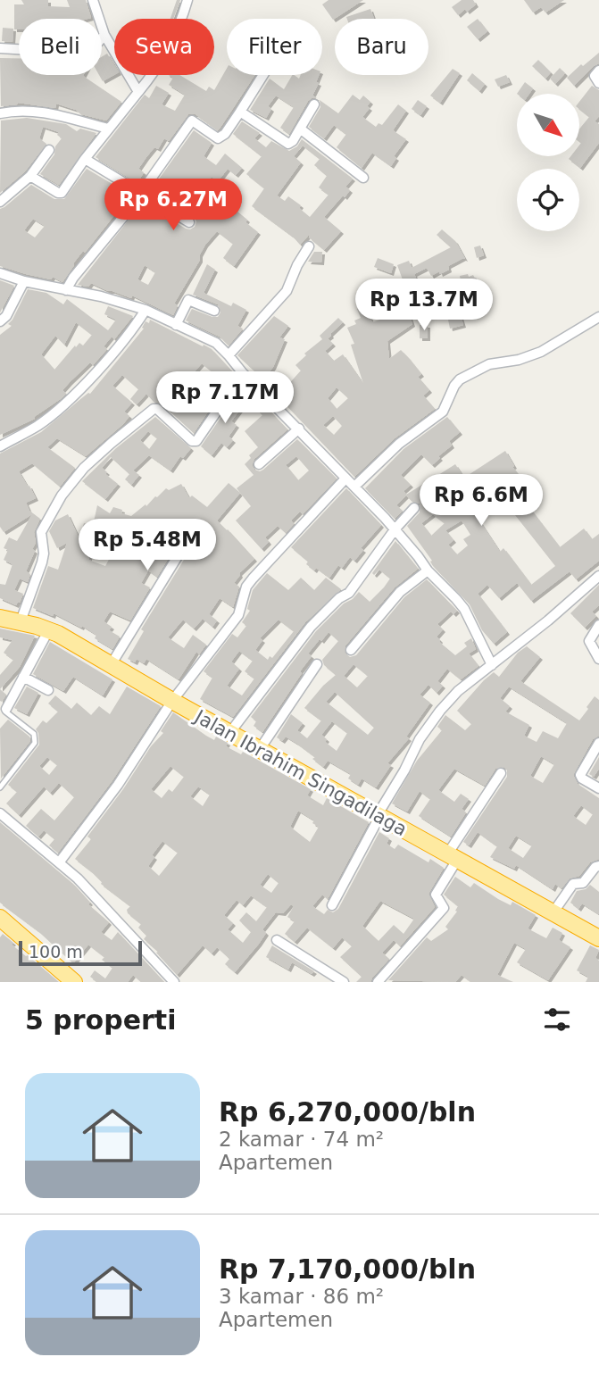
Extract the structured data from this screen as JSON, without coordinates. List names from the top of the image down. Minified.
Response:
{"streets":{"highway":["Jalan Ibrahim Singadilaga"]},"scale_bar":"100 m","north":"bottom right","page":{"chip":["Beli","Sewa","Filter","Baru"],"price":["Rp 6.27M","Rp 13.7M","Rp 7.17M","Rp 6.6M","Rp 5.48M"],"scale":"100 m","heading":"5 properti","list":[{"name":"Rp 6,270,000/bln","note":"2 kamar · 74 m² · Apartemen"},{"name":"Rp 7,170,000/bln","note":"3 kamar · 86 m² · Apartemen"}]}}
